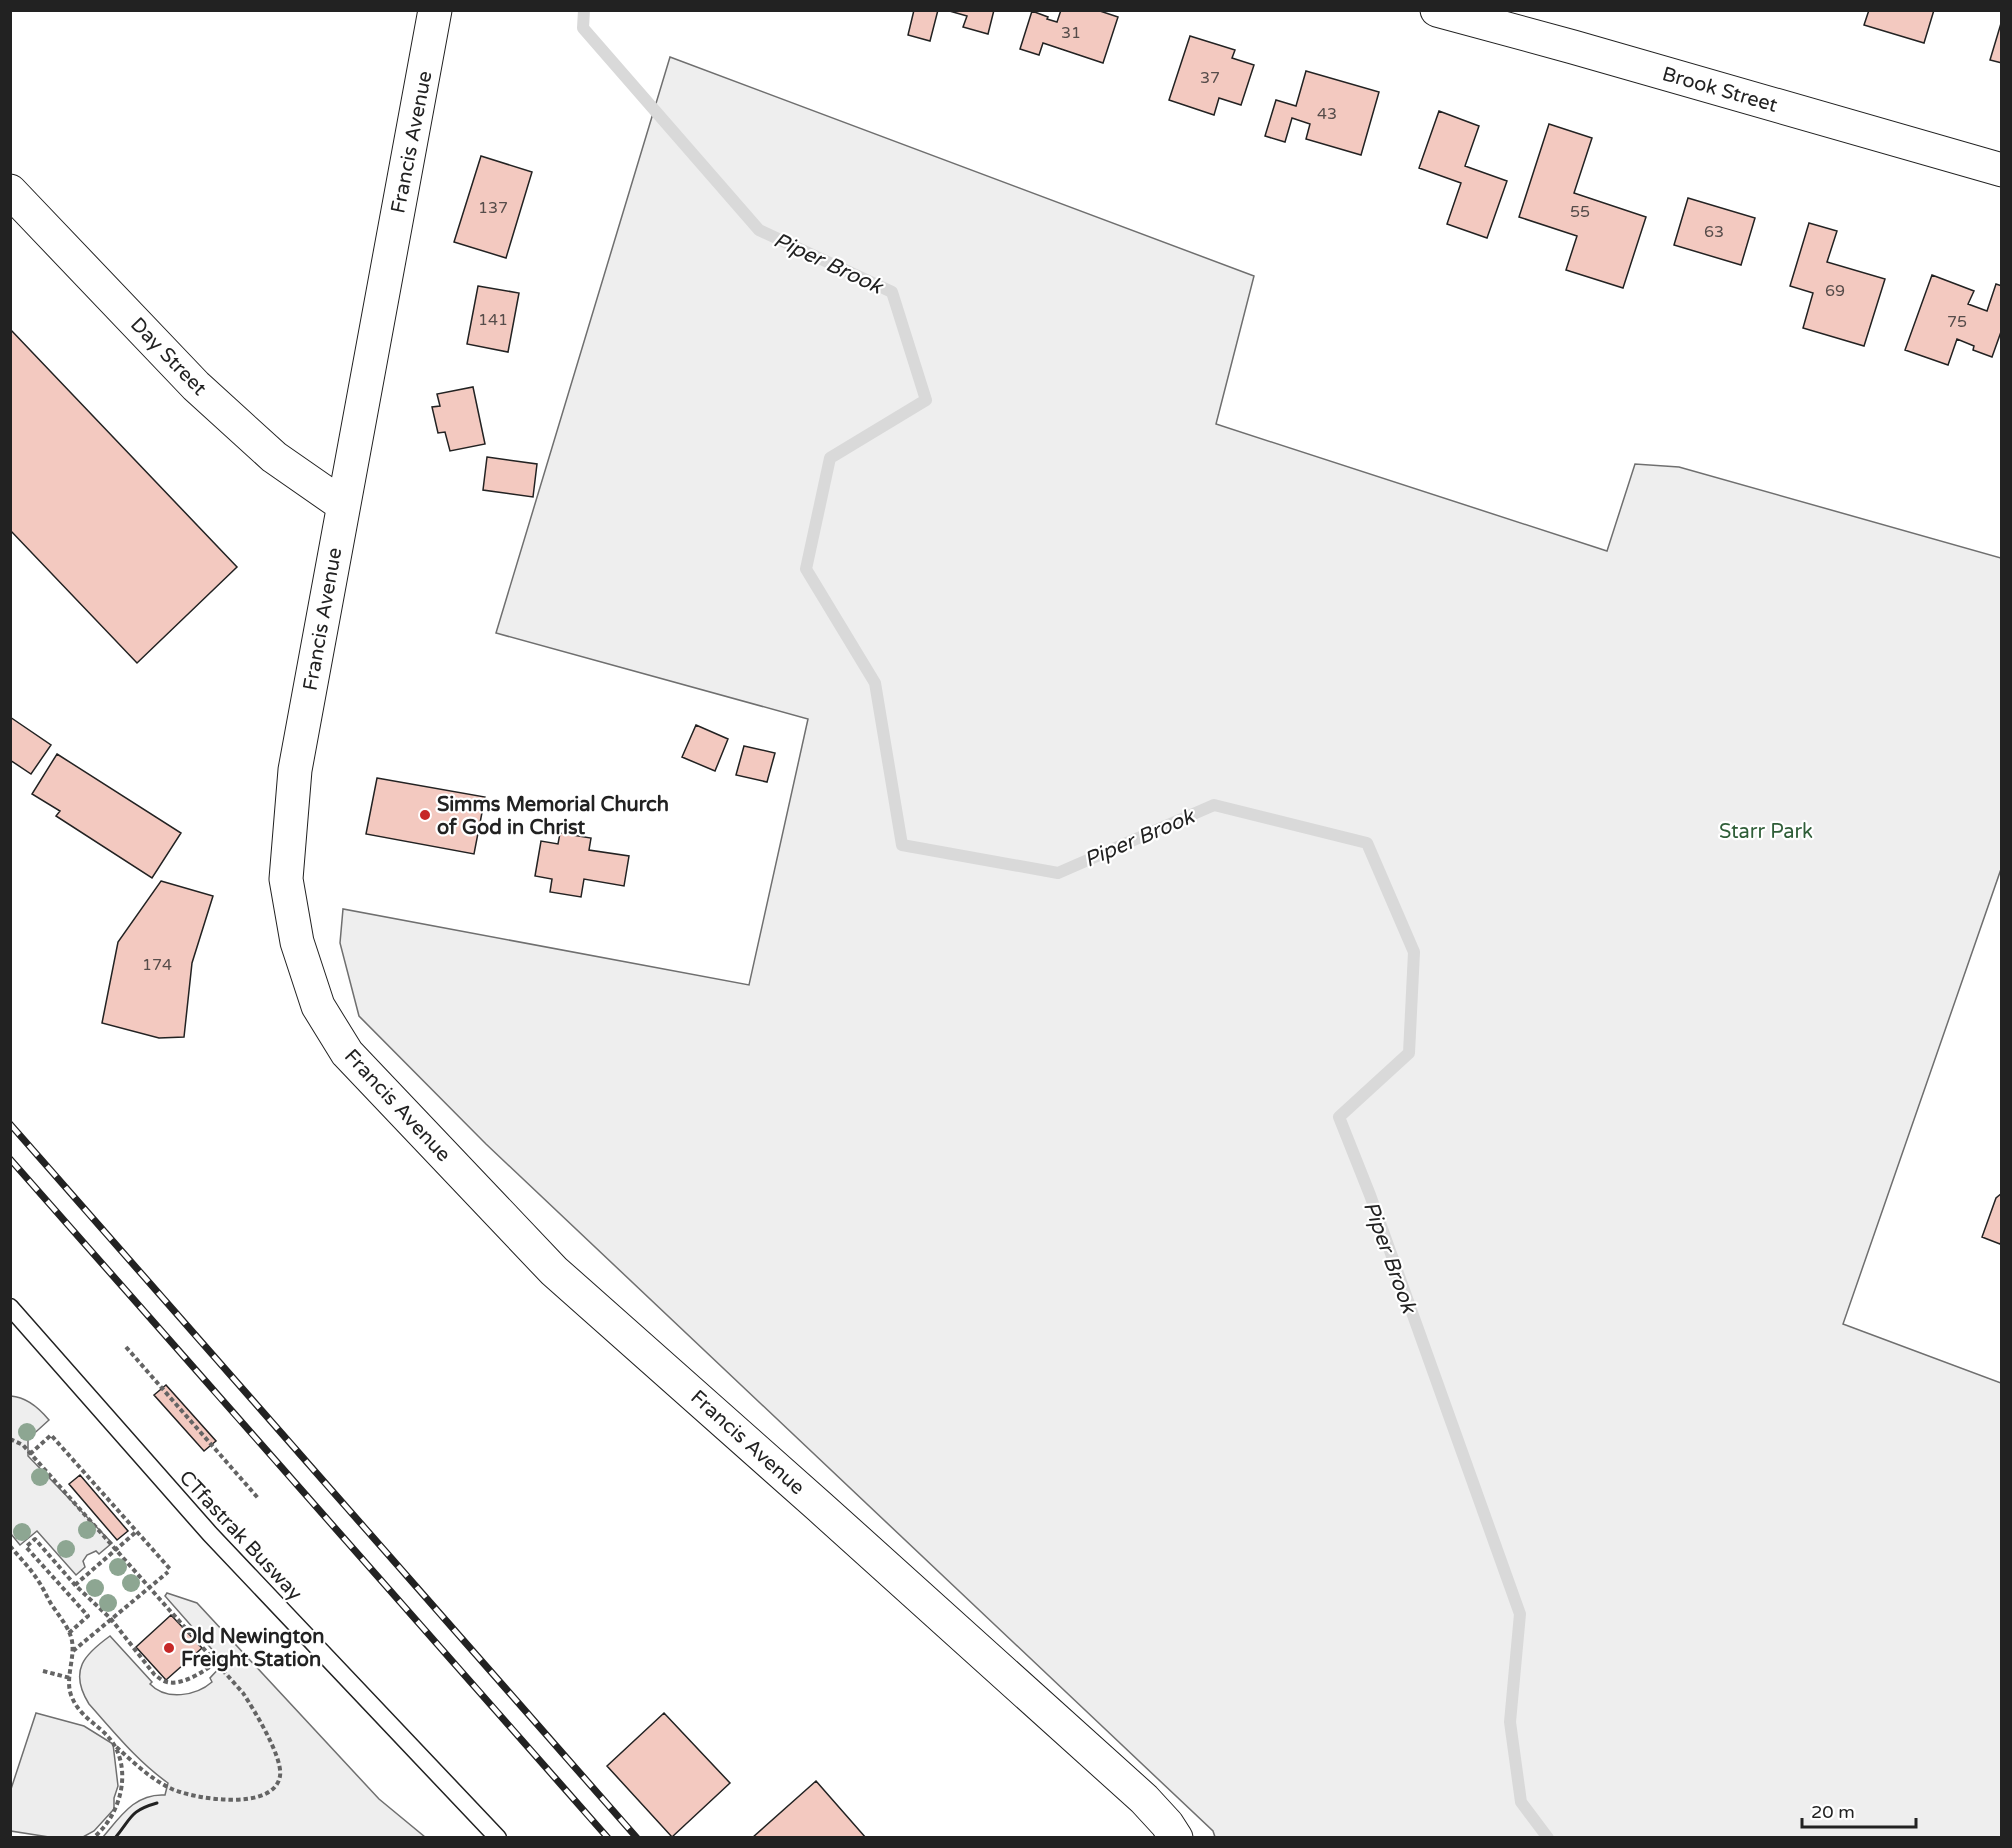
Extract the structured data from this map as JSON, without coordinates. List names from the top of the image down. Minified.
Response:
{"streets":{"street":["Brook Street","Francis Avenue","Day Street"],"lane":["CTfastrak Busway"]},"crossings":[["Francis Avenue","Day Street"]],"water":["Piper Brook"],"parks":["Starr Park"],"places":["Simms Memorial Church of God in Christ","Old Newington Freight Station"],"house_numbers":["31","37","43","137","55","63","69","141","75","174"],"scale_bar":"20 m"}
